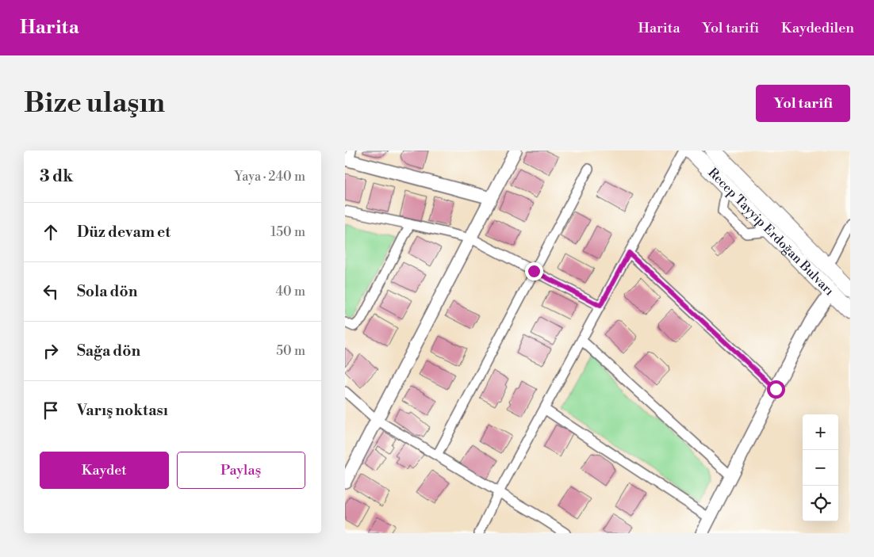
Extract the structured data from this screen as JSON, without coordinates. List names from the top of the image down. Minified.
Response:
{"streets":{"highway":["Recep Tayyip Erdoğan Bulvarı"]},"page":{"header":"Harita","nav":["Harita","Yol tarifi","Kaydedilen"],"buttons":["Yol tarifi",["Kaydet","Paylaş"]],"title":"Bize ulaşın","heading":["3 dk","Yaya · 240 m"],"list":[["Düz devam et","150 m"],["Sola dön","40 m"],["Sağa dön","50 m"],"Varış noktası"],"map_buttons":["+","−"]}}
